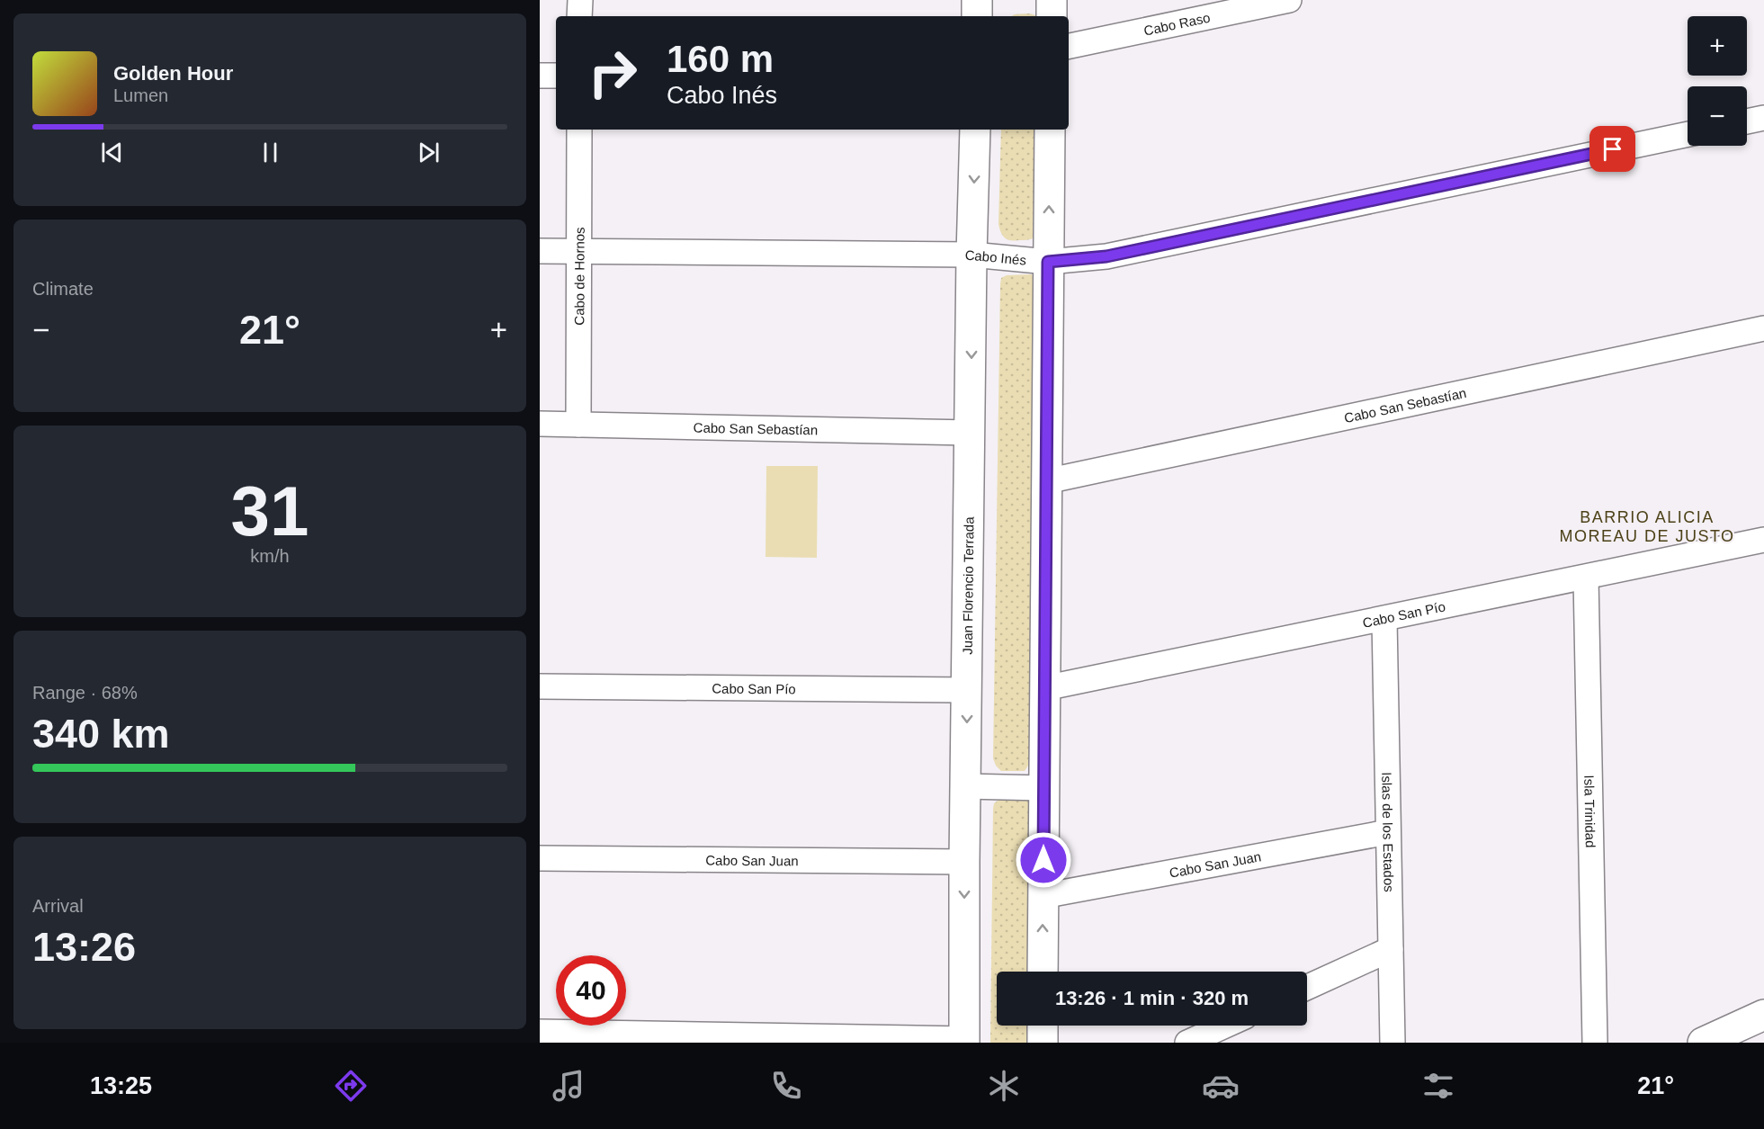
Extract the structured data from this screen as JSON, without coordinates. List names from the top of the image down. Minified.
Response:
{"streets":{"street":["Cabo Raso","Cabo Inés","Cabo de Hornos","Cabo San Sebastían","Juan Florencio Terrada","Cabo San Pío","Isla Trinidad","Islas de los Estados","Cabo San Juan"]},"crossings":[["Cabo Inés","Cabo de Hornos"],["Cabo Inés","Juan Florencio Terrada"],["Cabo de Hornos","Cabo San Sebastían"],["Cabo San Sebastían","Juan Florencio Terrada"],["Juan Florencio Terrada","Cabo San Pío"],["Juan Florencio Terrada","Cabo San Juan"],["Cabo San Pío","Isla Trinidad"],["Cabo San Pío","Islas de los Estados"],["Islas de los Estados","Cabo San Juan"]],"districts":["BARRIO ALICIA MOREAU DE JUSTO"],"page":{"map_buttons":["+","−"],"turn":["160 m","Cabo Inés"],"song":["Golden Hour","Lumen"],"tile":["Climate",["31","km/h"],["Range · 68%","340 km"],["Arrival","13:26"]],"heat":["−","21°","+"],"limit":"40","trip":"13:26 · 1 min · 320 m","tabs":["13:25","21°"]}}
